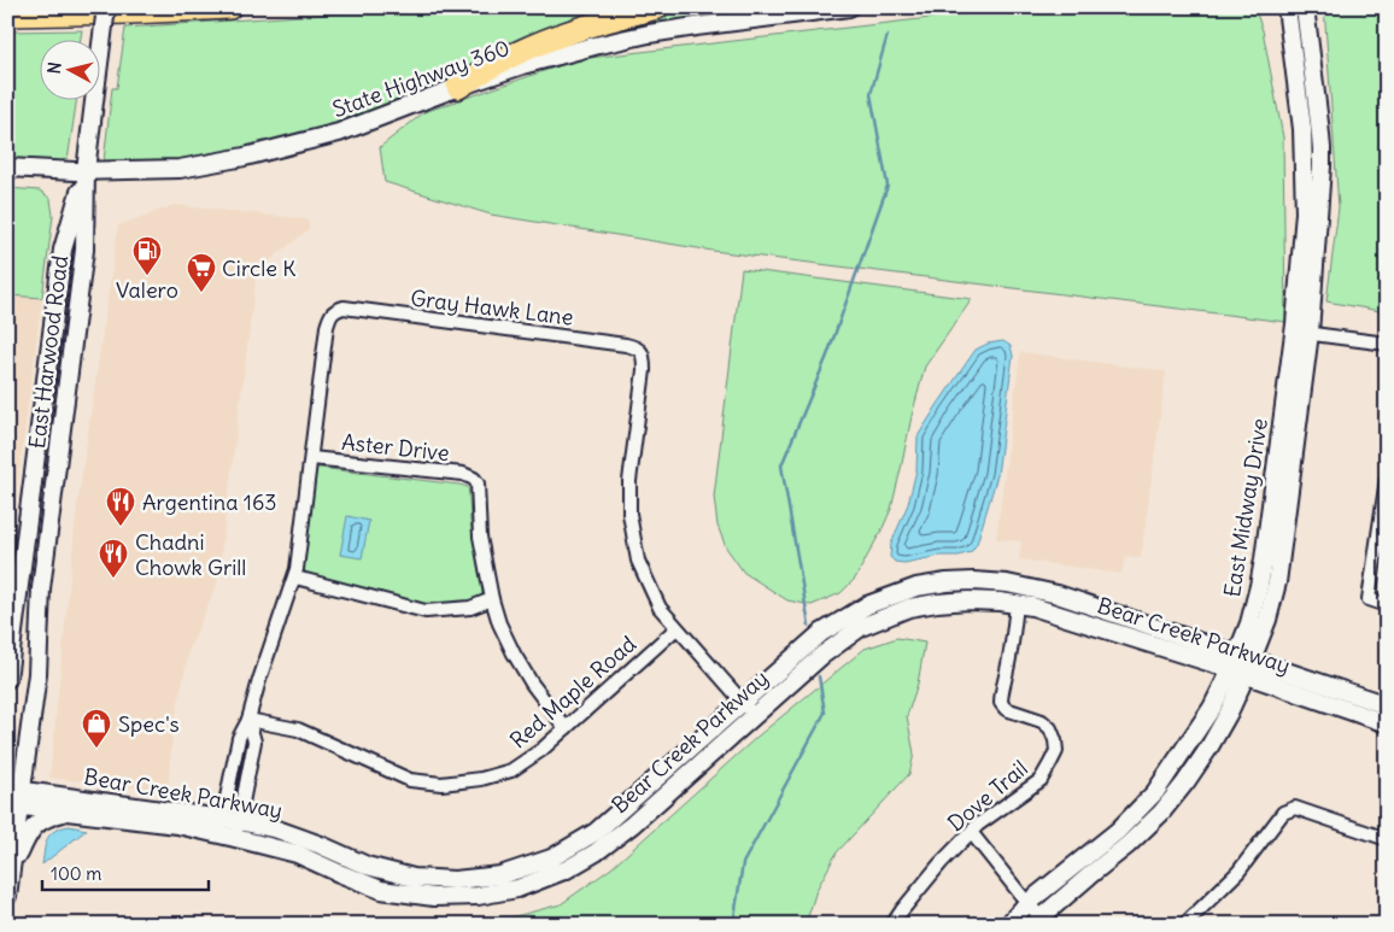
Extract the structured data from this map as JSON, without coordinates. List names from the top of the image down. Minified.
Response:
{"streets":{"main road":["State Highway 360","East Harwood Road","East Midway Drive","Bear Creek Parkway"],"street":["Gray Hawk Lane","Aster Drive","Red Maple Road","Dove Trail"]},"crossings":[["State Highway 360","East Harwood Road"],["Gray Hawk Lane","Aster Drive"],["Gray Hawk Lane","Red Maple Road"],["East Harwood Road","Bear Creek Parkway"],["East Midway Drive","Bear Creek Parkway"],["Bear Creek Parkway","Dove Trail"]],"places":{"fuel station":["Valero"],"supermarket":["Circle K"],"restaurant":["Argentina 163","Chadni Chowk Grill"],"shop":["Spec's"]},"scale_bar":"100 m","north":"left"}
